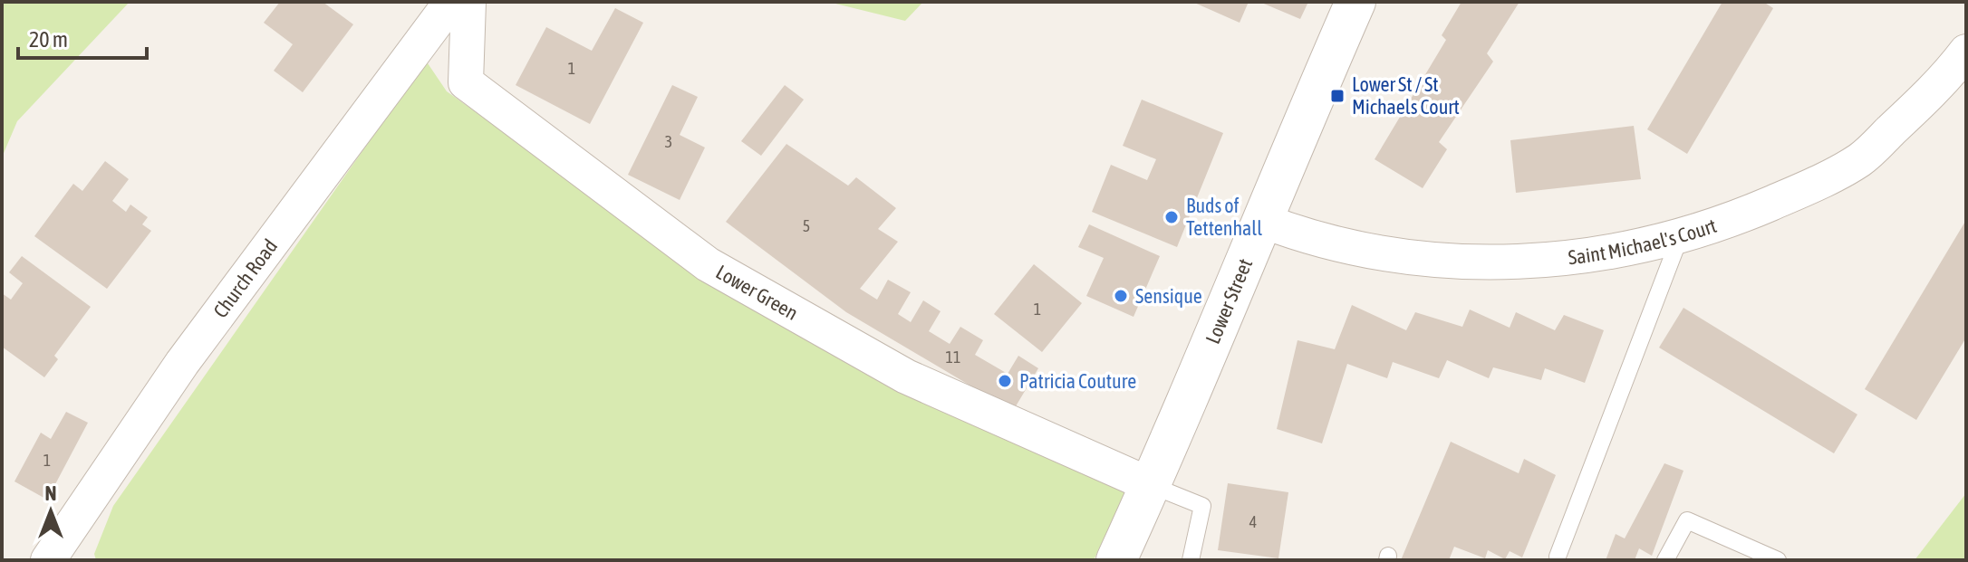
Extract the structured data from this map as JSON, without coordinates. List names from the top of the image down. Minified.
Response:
{"streets":{"street":["Saint Michael's Court","Church Road","Lower Green","Lower Street"]},"crossings":[["Saint Michael's Court","Lower Street"],["Lower Green","Lower Street"]],"places":{"transit":["Lower St / St Michaels Court"],"other":["Buds of Tettenhall","Sensique","Patricia Couture"]},"house_numbers":["1","3","5","1","11","1","4"],"scale_bar":"20 m","north":"top"}
